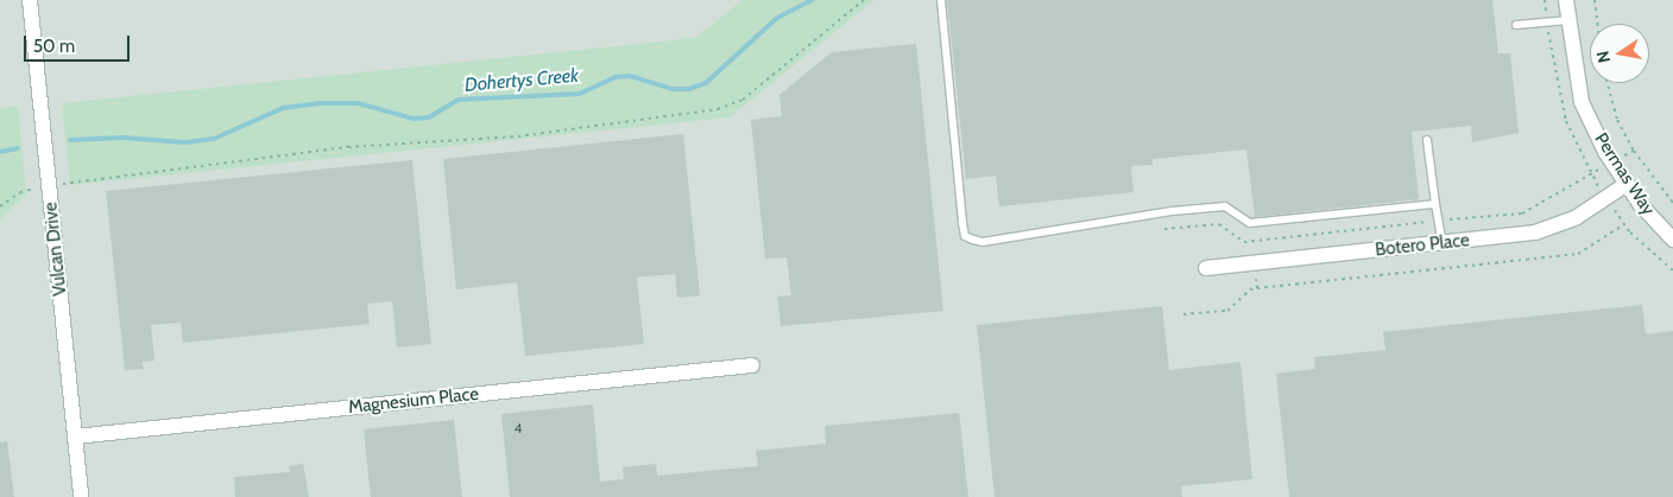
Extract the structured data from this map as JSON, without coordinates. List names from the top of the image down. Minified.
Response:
{"streets":{"street":["Permas Way","Botero Place","Vulcan Drive","Magnesium Place"]},"crossings":[["Permas Way","Botero Place"],["Vulcan Drive","Magnesium Place"]],"water":["Dohertys Creek"],"house_numbers":["4"],"scale_bar":"50 m","north":"left"}
